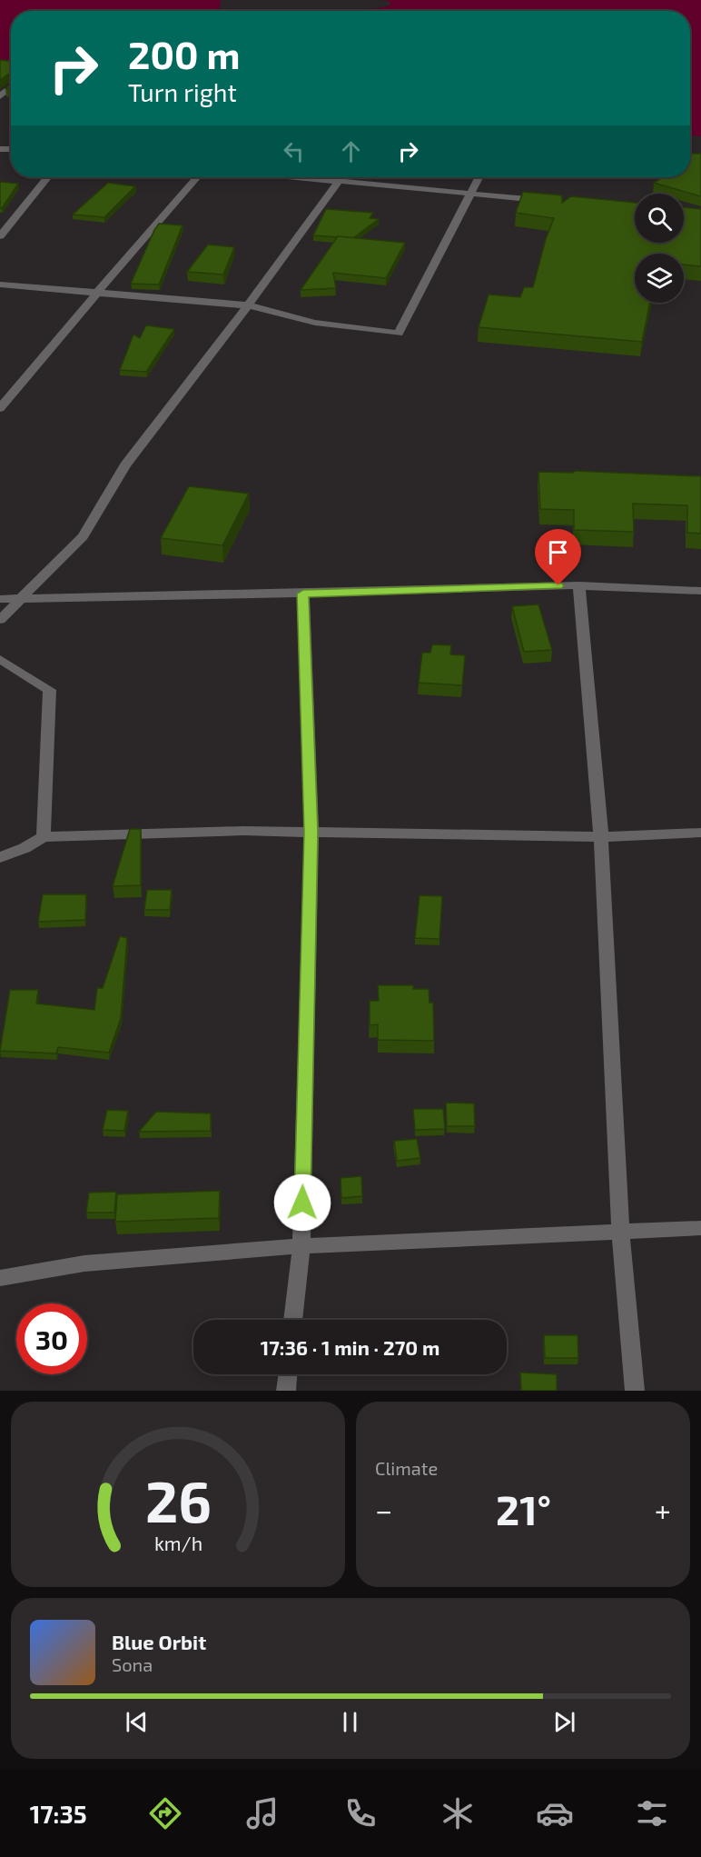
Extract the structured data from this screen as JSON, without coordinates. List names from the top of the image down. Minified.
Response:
{"page":{"turn":["200 m","Turn right"],"limit":"30","trip":"17:36 · 1 min · 270 m","tile":"Climate","heat":["−","21°","+"],"song":["Blue Orbit","Sona"],"tabs":"17:35","gauge":["26","km/h"]}}
